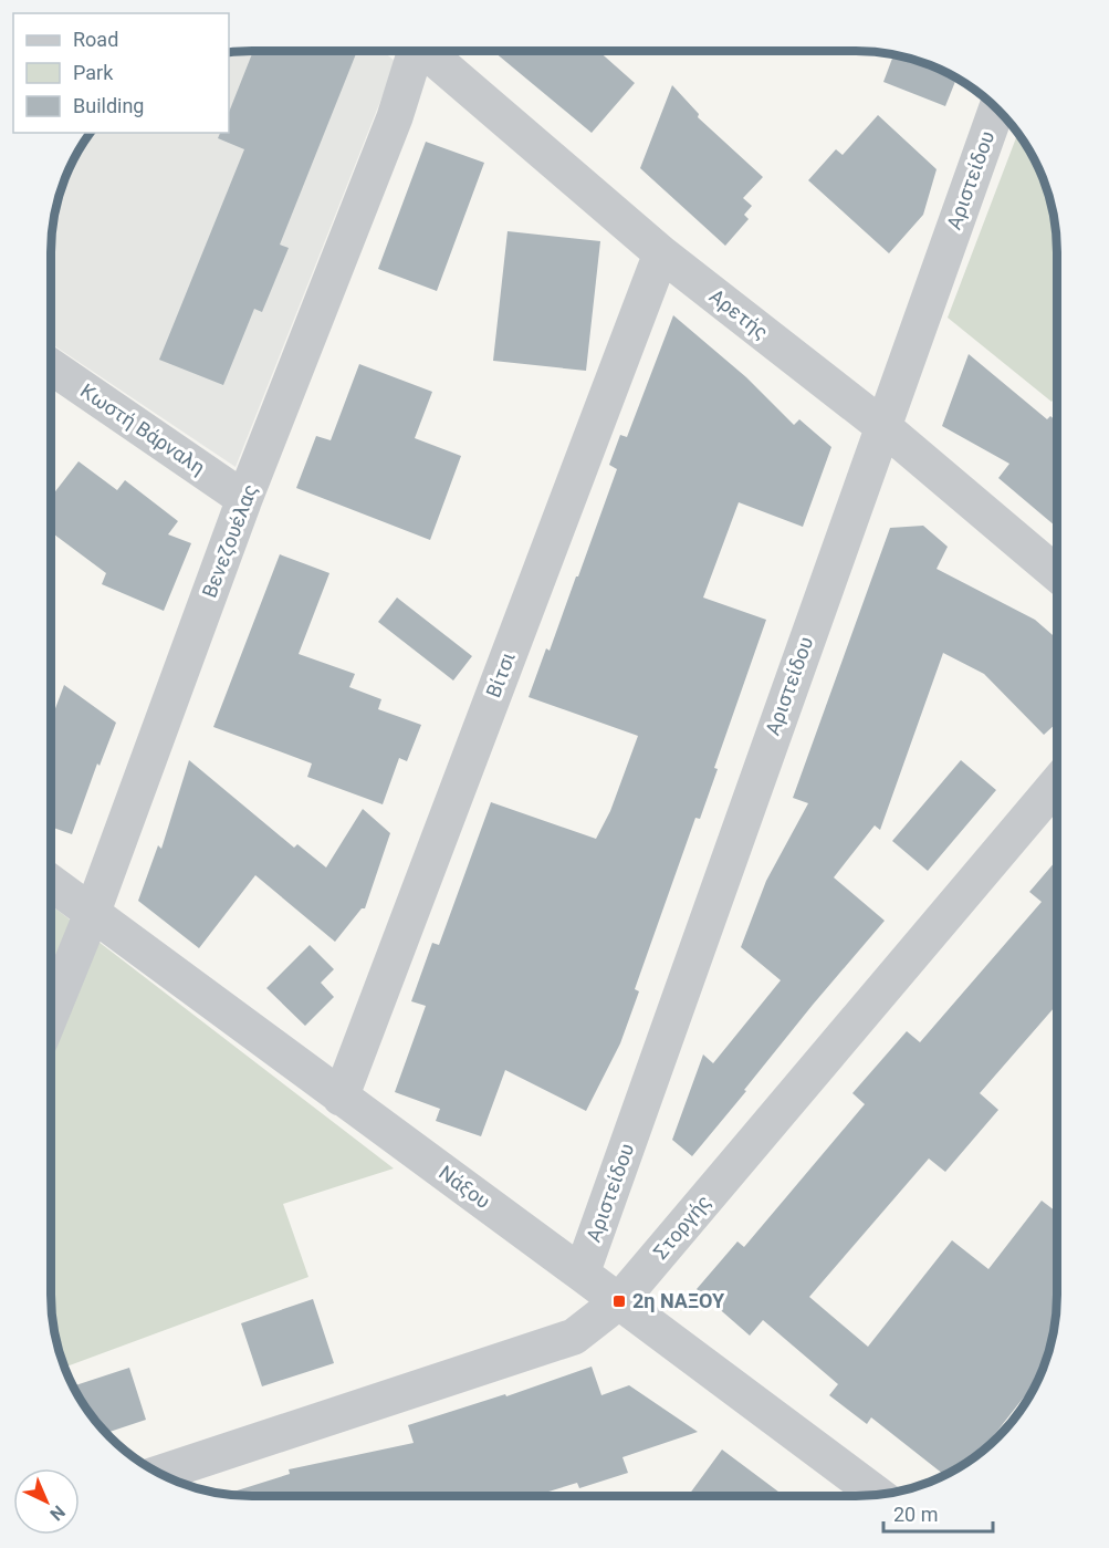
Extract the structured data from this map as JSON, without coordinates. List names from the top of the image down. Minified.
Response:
{"streets":{"street":["Αριστείδου","Αρετής","Κωστή Βάρναλη","Βενεζουέλας","Βίτσι","Νάξου","Στοργής"]},"crossings":[["Αριστείδου","Αρετής"],["Αριστείδου","Νάξου"],["Αρετής","Βίτσι"],["Κωστή Βάρναλη","Βενεζουέλας"],["Βενεζουέλας","Νάξου"],["Βίτσι","Νάξου"],["Νάξου","Στοργής"]],"places":{"transit":["2η ΝΑΞΟΥ"]},"legend":["Road","Park","Building"],"scale_bar":"20 m","north":"bottom right"}
